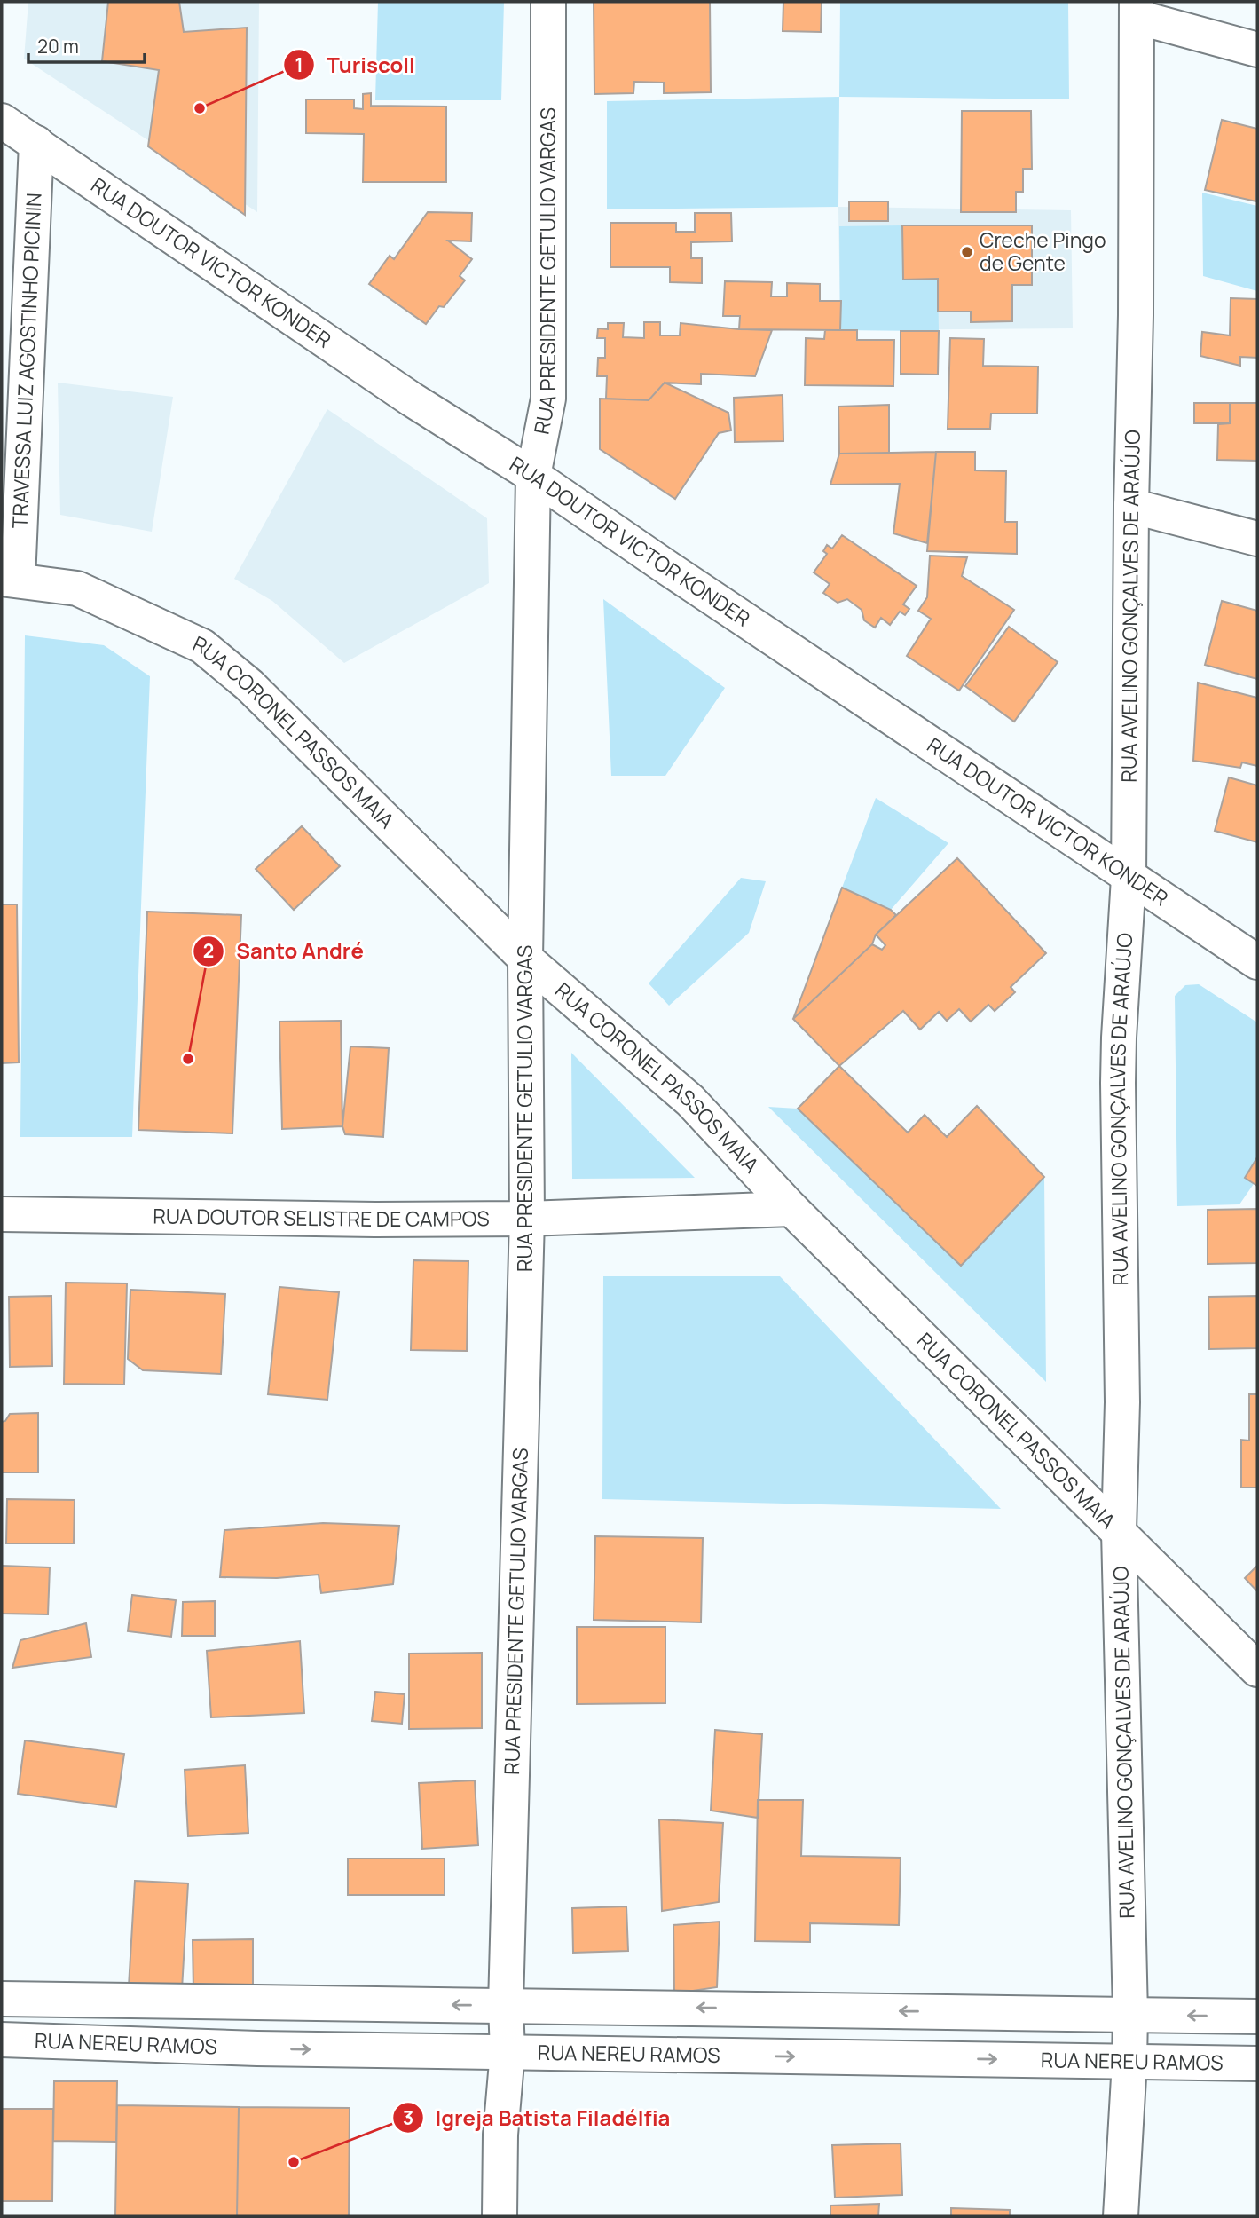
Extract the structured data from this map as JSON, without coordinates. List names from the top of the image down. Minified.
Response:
{"streets":{"street":["RUA DOUTOR VICTOR KONDER","RUA PRESIDENTE GETULIO VARGAS","TRAVESSA LUIZ AGOSTINHO PICININ","RUA AVELINO GONÇALVES DE ARAÚJO","RUA CORONEL PASSOS MAIA","RUA DOUTOR SELISTRE DE CAMPOS","RUA NEREU RAMOS"]},"crossings":[["RUA DOUTOR VICTOR KONDER","RUA PRESIDENTE GETULIO VARGAS"],["RUA DOUTOR VICTOR KONDER","TRAVESSA LUIZ AGOSTINHO PICININ"],["RUA DOUTOR VICTOR KONDER","RUA AVELINO GONÇALVES DE ARAÚJO"],["RUA PRESIDENTE GETULIO VARGAS","RUA CORONEL PASSOS MAIA"],["RUA PRESIDENTE GETULIO VARGAS","RUA DOUTOR SELISTRE DE CAMPOS"],["RUA PRESIDENTE GETULIO VARGAS","RUA NEREU RAMOS"],["TRAVESSA LUIZ AGOSTINHO PICININ","RUA CORONEL PASSOS MAIA"],["RUA AVELINO GONÇALVES DE ARAÚJO","RUA CORONEL PASSOS MAIA"],["RUA AVELINO GONÇALVES DE ARAÚJO","RUA NEREU RAMOS"],["RUA CORONEL PASSOS MAIA","RUA DOUTOR SELISTRE DE CAMPOS"]],"places":["Turiscoll","Creche Pingo de Gente","Santo André","Igreja Batista Filadélfia"],"scale_bar":"20 m"}
